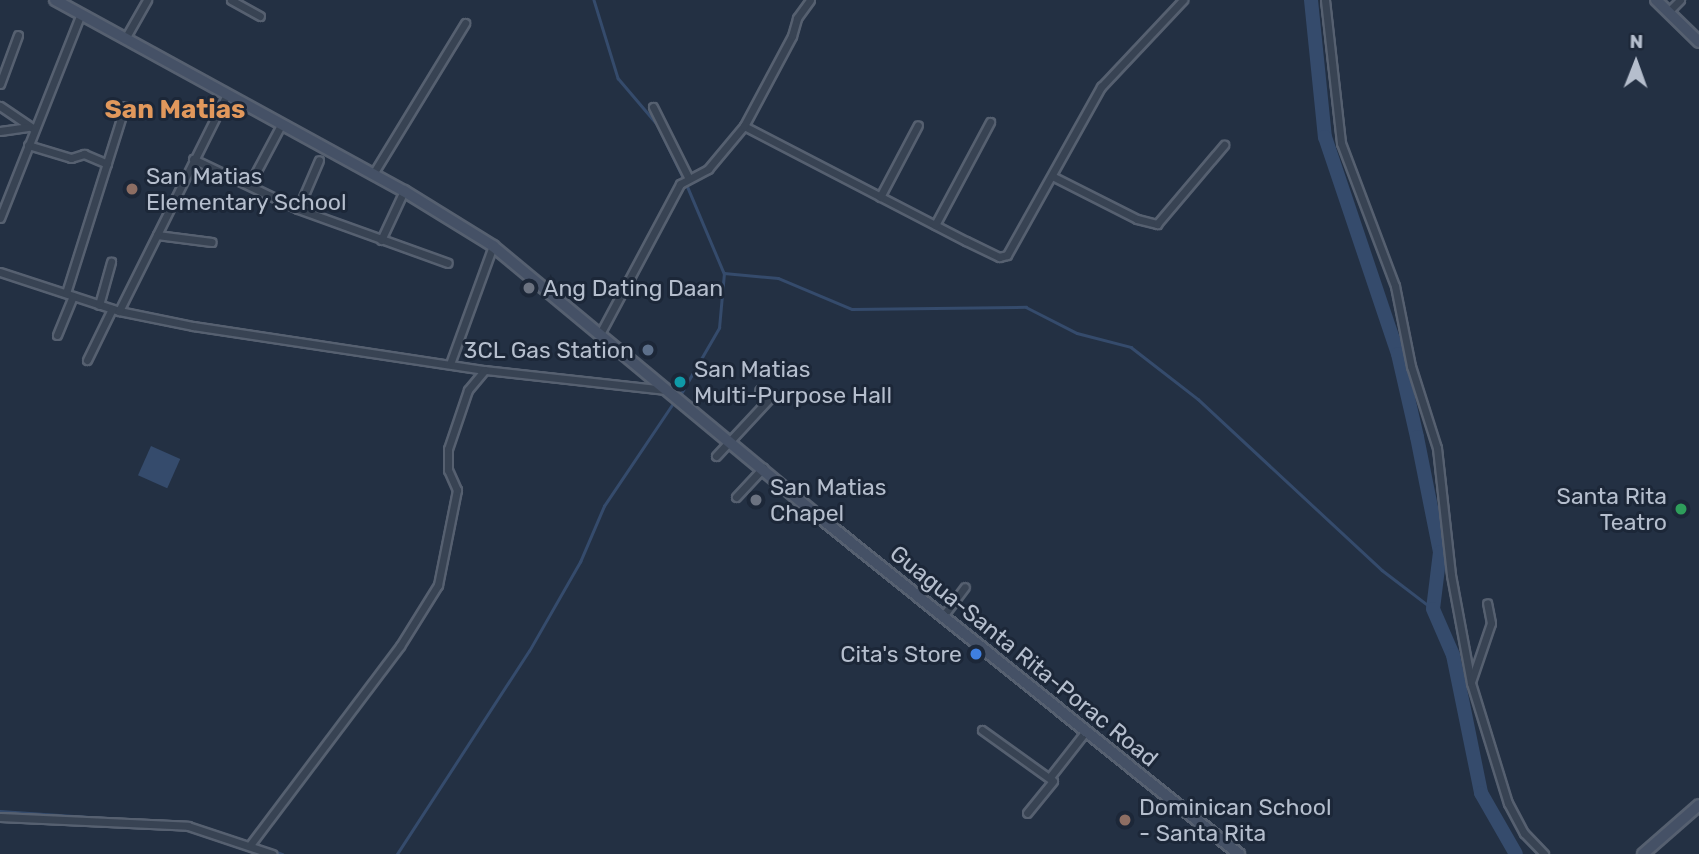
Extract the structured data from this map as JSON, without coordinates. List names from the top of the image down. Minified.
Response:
{"streets":{"main road":["Guagua-Santa Rita-Porac Road"]},"districts":["San Matias"],"places":["San Matias Elementary School","Ang Dating Daan","3CL Gas Station","San Matias Multi-Purpose Hall","San Matias Chapel","Santa Rita Teatro","Cita's Store","Dominican School - Santa Rita"],"north":"top"}
